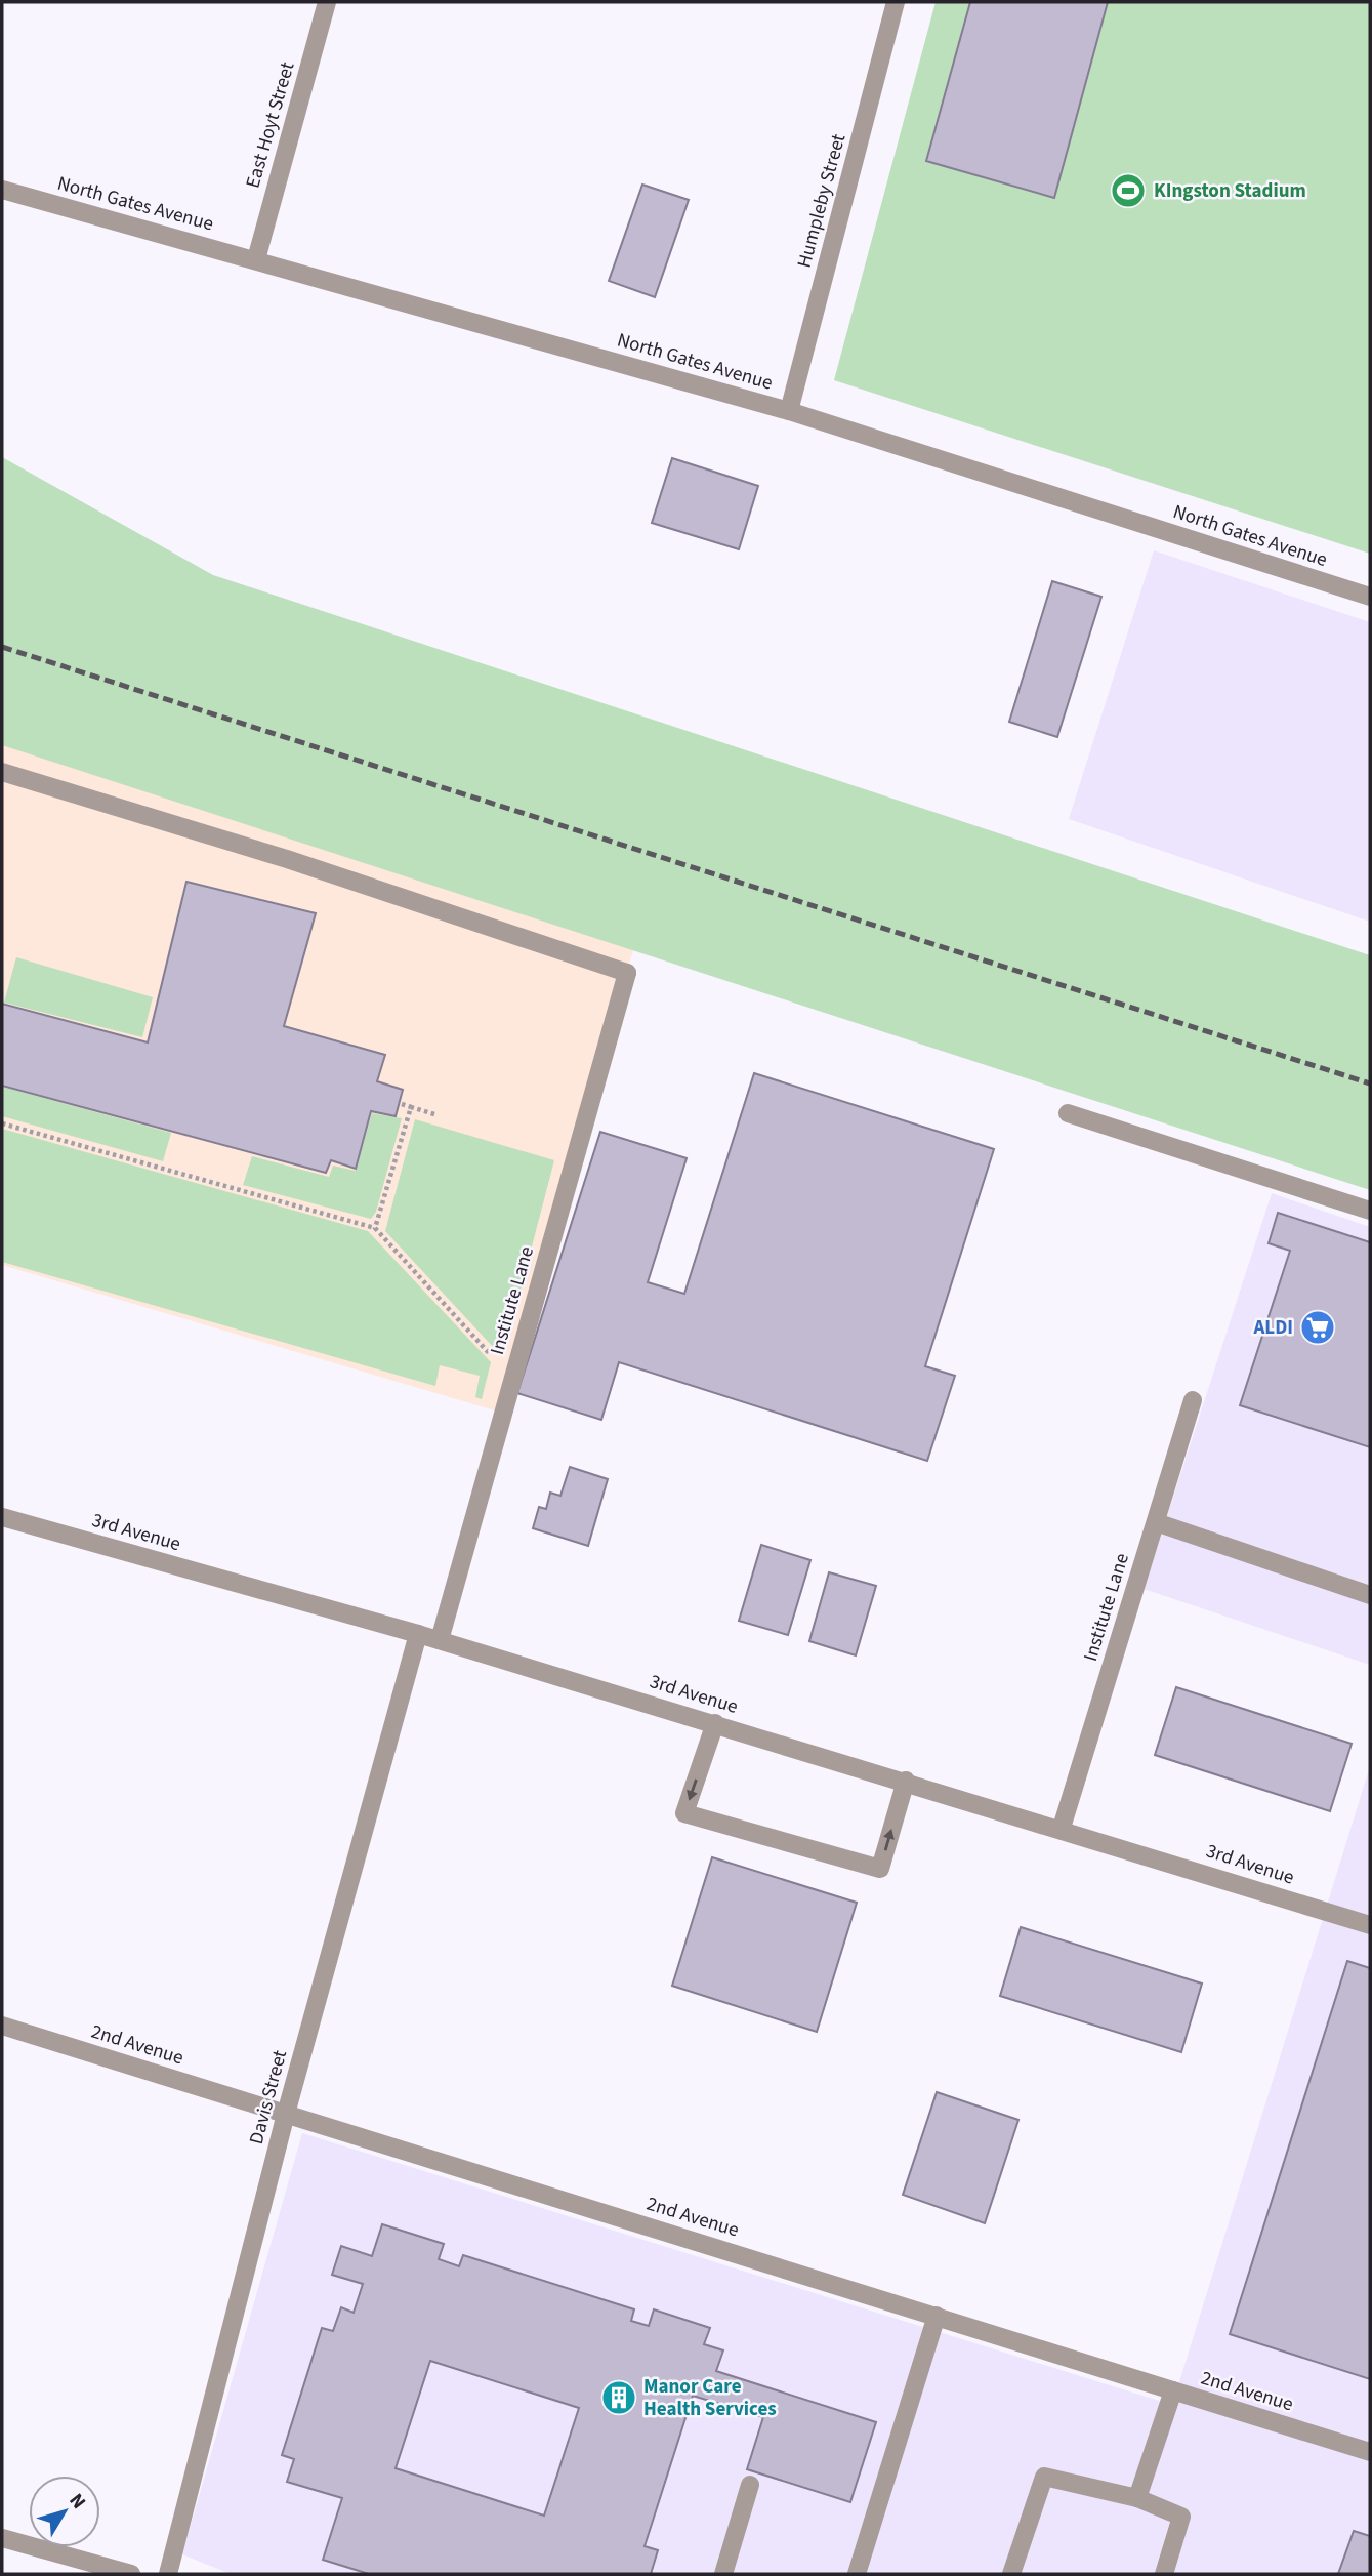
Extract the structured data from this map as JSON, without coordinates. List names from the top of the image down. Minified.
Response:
{"streets":{"street":["East Hoyt Street","Humpleby Street","North Gates Avenue","Institute Lane","3rd Avenue","2nd Avenue","Davis Street"]},"crossings":[["East Hoyt Street","North Gates Avenue"],["Humpleby Street","North Gates Avenue"],["Institute Lane","3rd Avenue"],["3rd Avenue","Davis Street"],["2nd Avenue","Davis Street"]],"places":{"sports":["KIngston Stadium"],"supermarket":["ALDI"],"building":["Manor Care Health Services"]},"north":"top right"}
